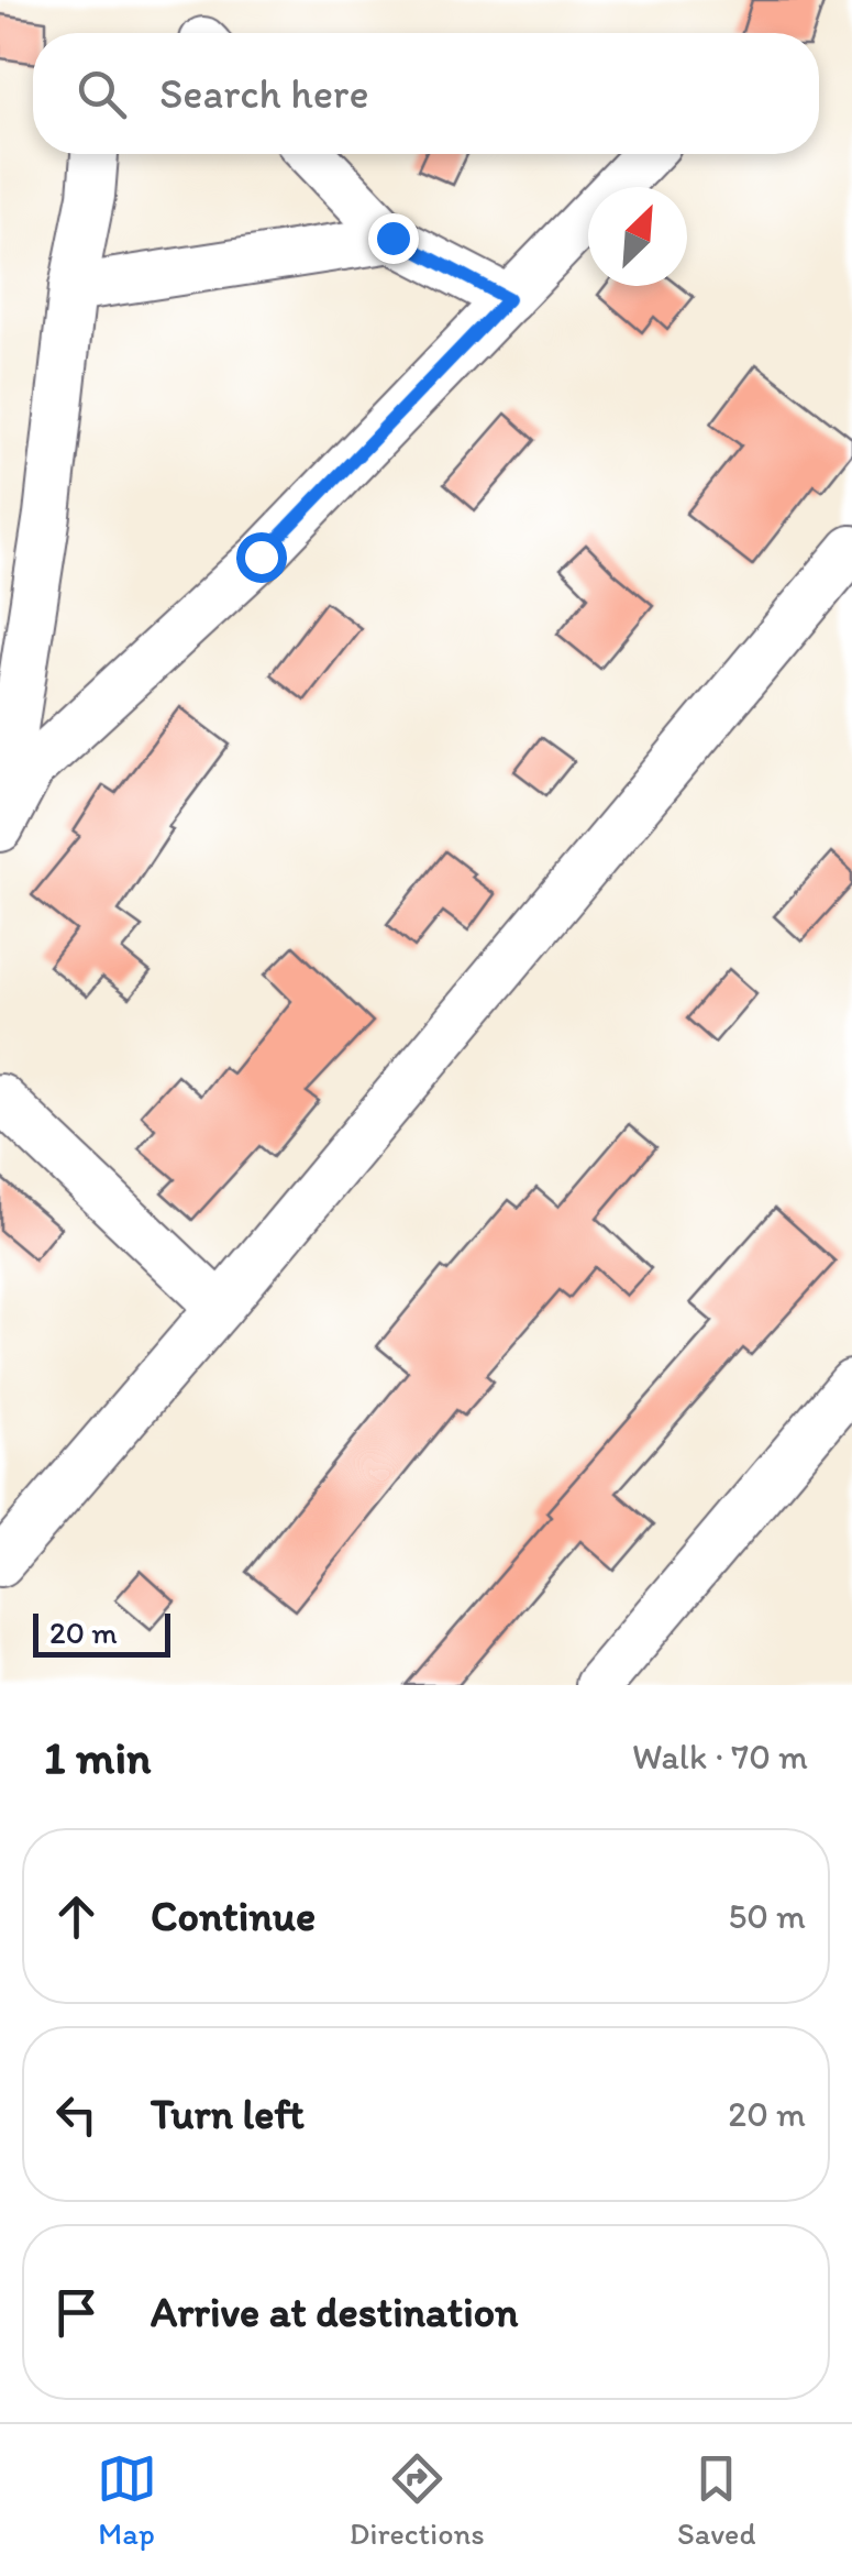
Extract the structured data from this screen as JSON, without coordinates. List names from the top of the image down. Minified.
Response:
{"scale_bar":"20 m","north":"top right","page":{"search":"Search here","scale":"20 m","heading":["1 min","Walk · 70 m"],"list":[["Continue","50 m"],["Turn left","20 m"],"Arrive at destination"],"nav":["Map","Directions","Saved"]}}
